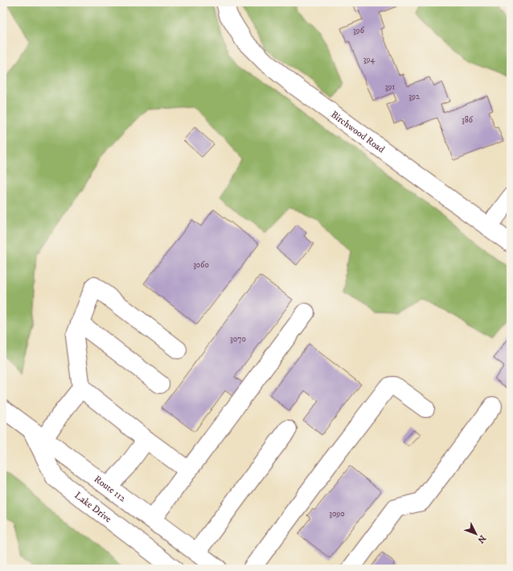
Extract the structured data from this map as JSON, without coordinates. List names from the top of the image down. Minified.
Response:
{"streets":{"street":["Birchwood Road","Route 112","Lake Drive"]},"crossings":[["Route 112","Lake Drive"]],"house_numbers":["396","394","391","392","386","3060","3070","3090"],"north":"bottom right"}
